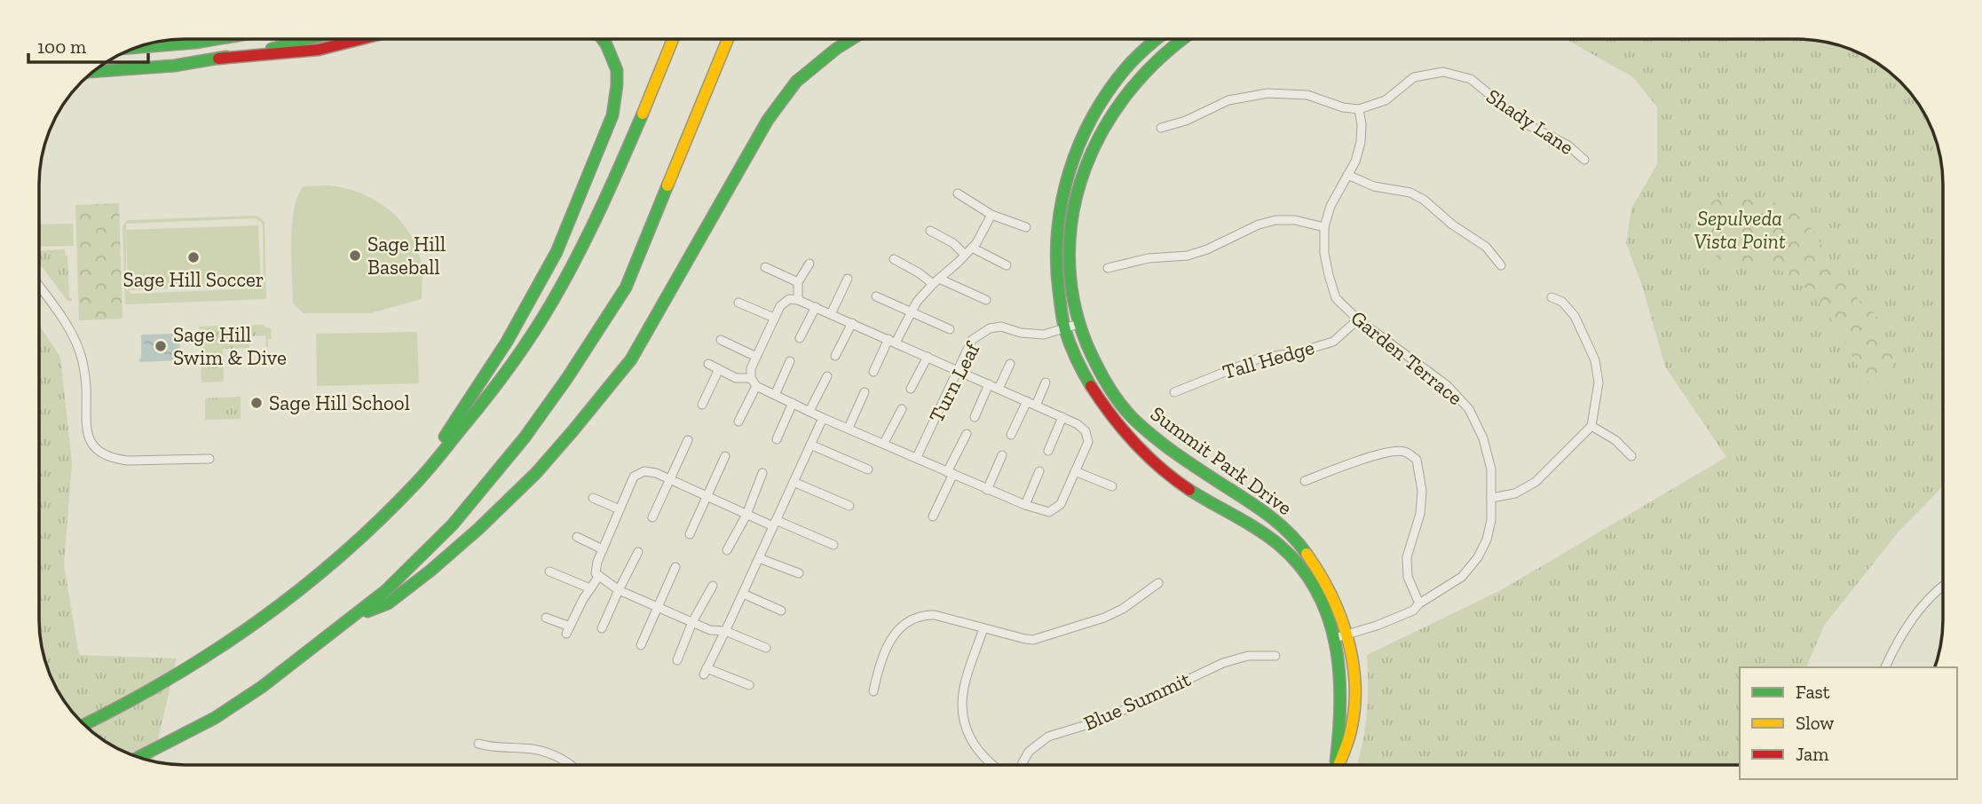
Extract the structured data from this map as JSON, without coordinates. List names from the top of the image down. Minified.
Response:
{"streets":{"main road":["Summit Park Drive"],"street":["Shady Lane","Garden Terrace","Tall Hedge","Turn Leaf","Blue Summit"]},"crossings":[["Shady Lane","Garden Terrace"],["Garden Terrace","Tall Hedge"],["Garden Terrace","Summit Park Drive"],["Turn Leaf","Summit Park Drive"]],"parks":["Sepulveda Vista Point"],"places":["Sage Hill Baseball","Sage Hill Soccer","Sage Hill Swim & Dive","Sage Hill School"],"legend":["Fast","Slow","Jam"],"scale_bar":"100 m"}
